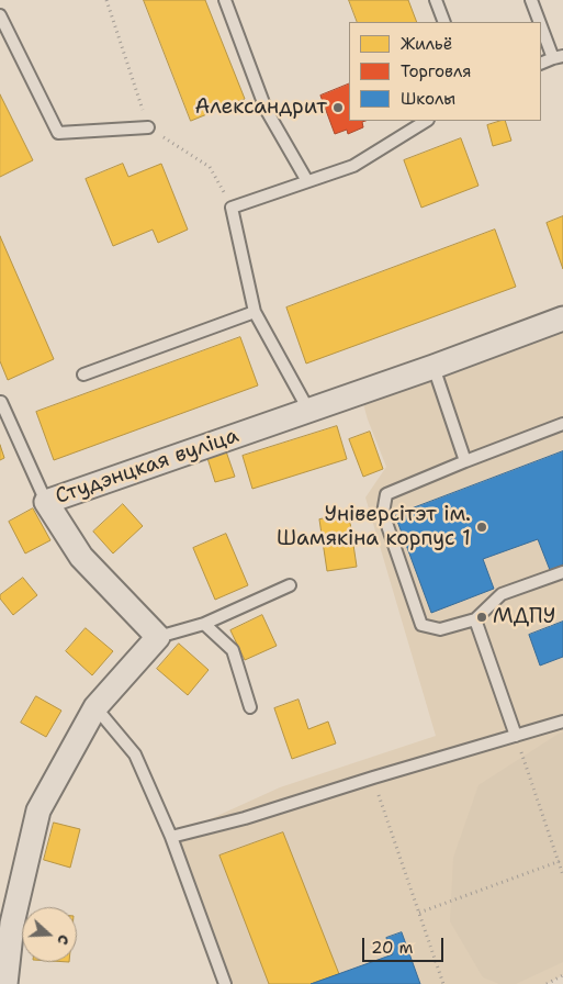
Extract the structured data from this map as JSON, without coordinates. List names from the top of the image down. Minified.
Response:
{"streets":{"street":["Студэнцкая вуліца"]},"places":["Александрит","Універсітэт ім. Шамякіна корпус 1","МДПУ"],"legend":["Жильё","Торговля","Школы"],"scale_bar":"20 m","north":"right"}
